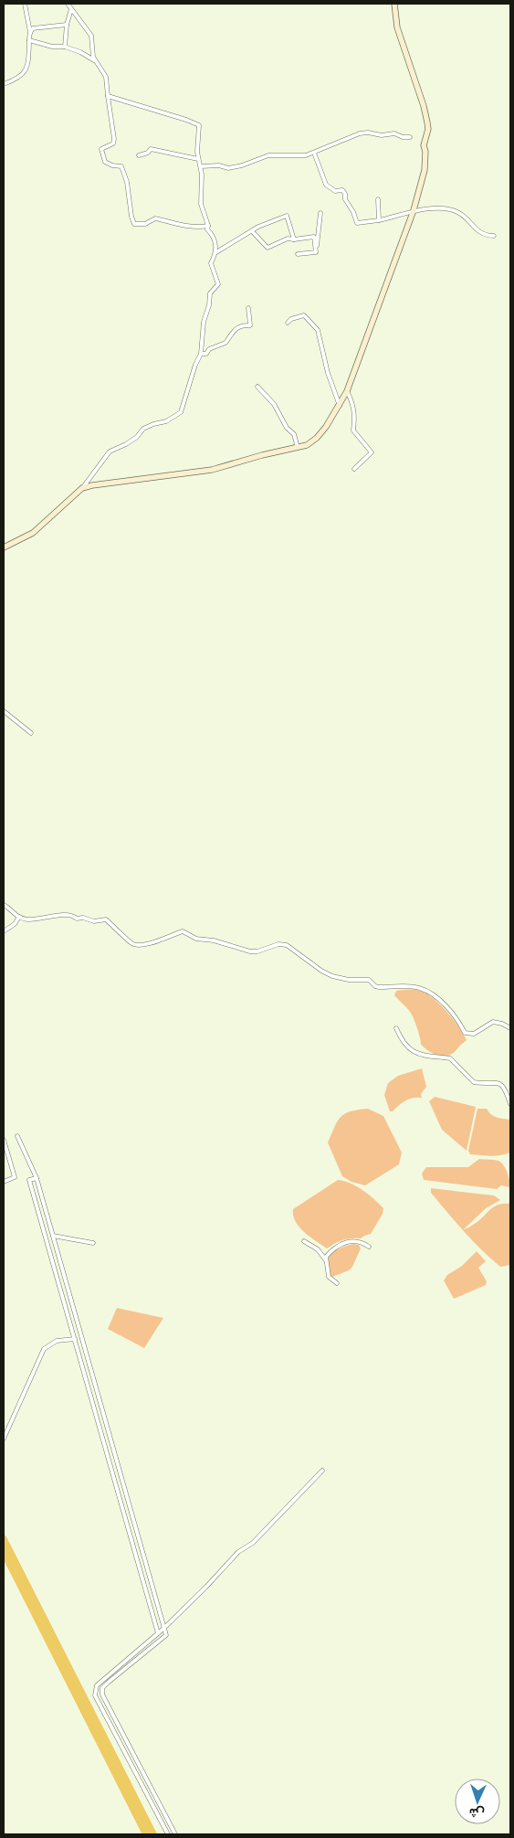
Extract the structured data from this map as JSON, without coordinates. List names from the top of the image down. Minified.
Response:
{"north":"bottom"}
